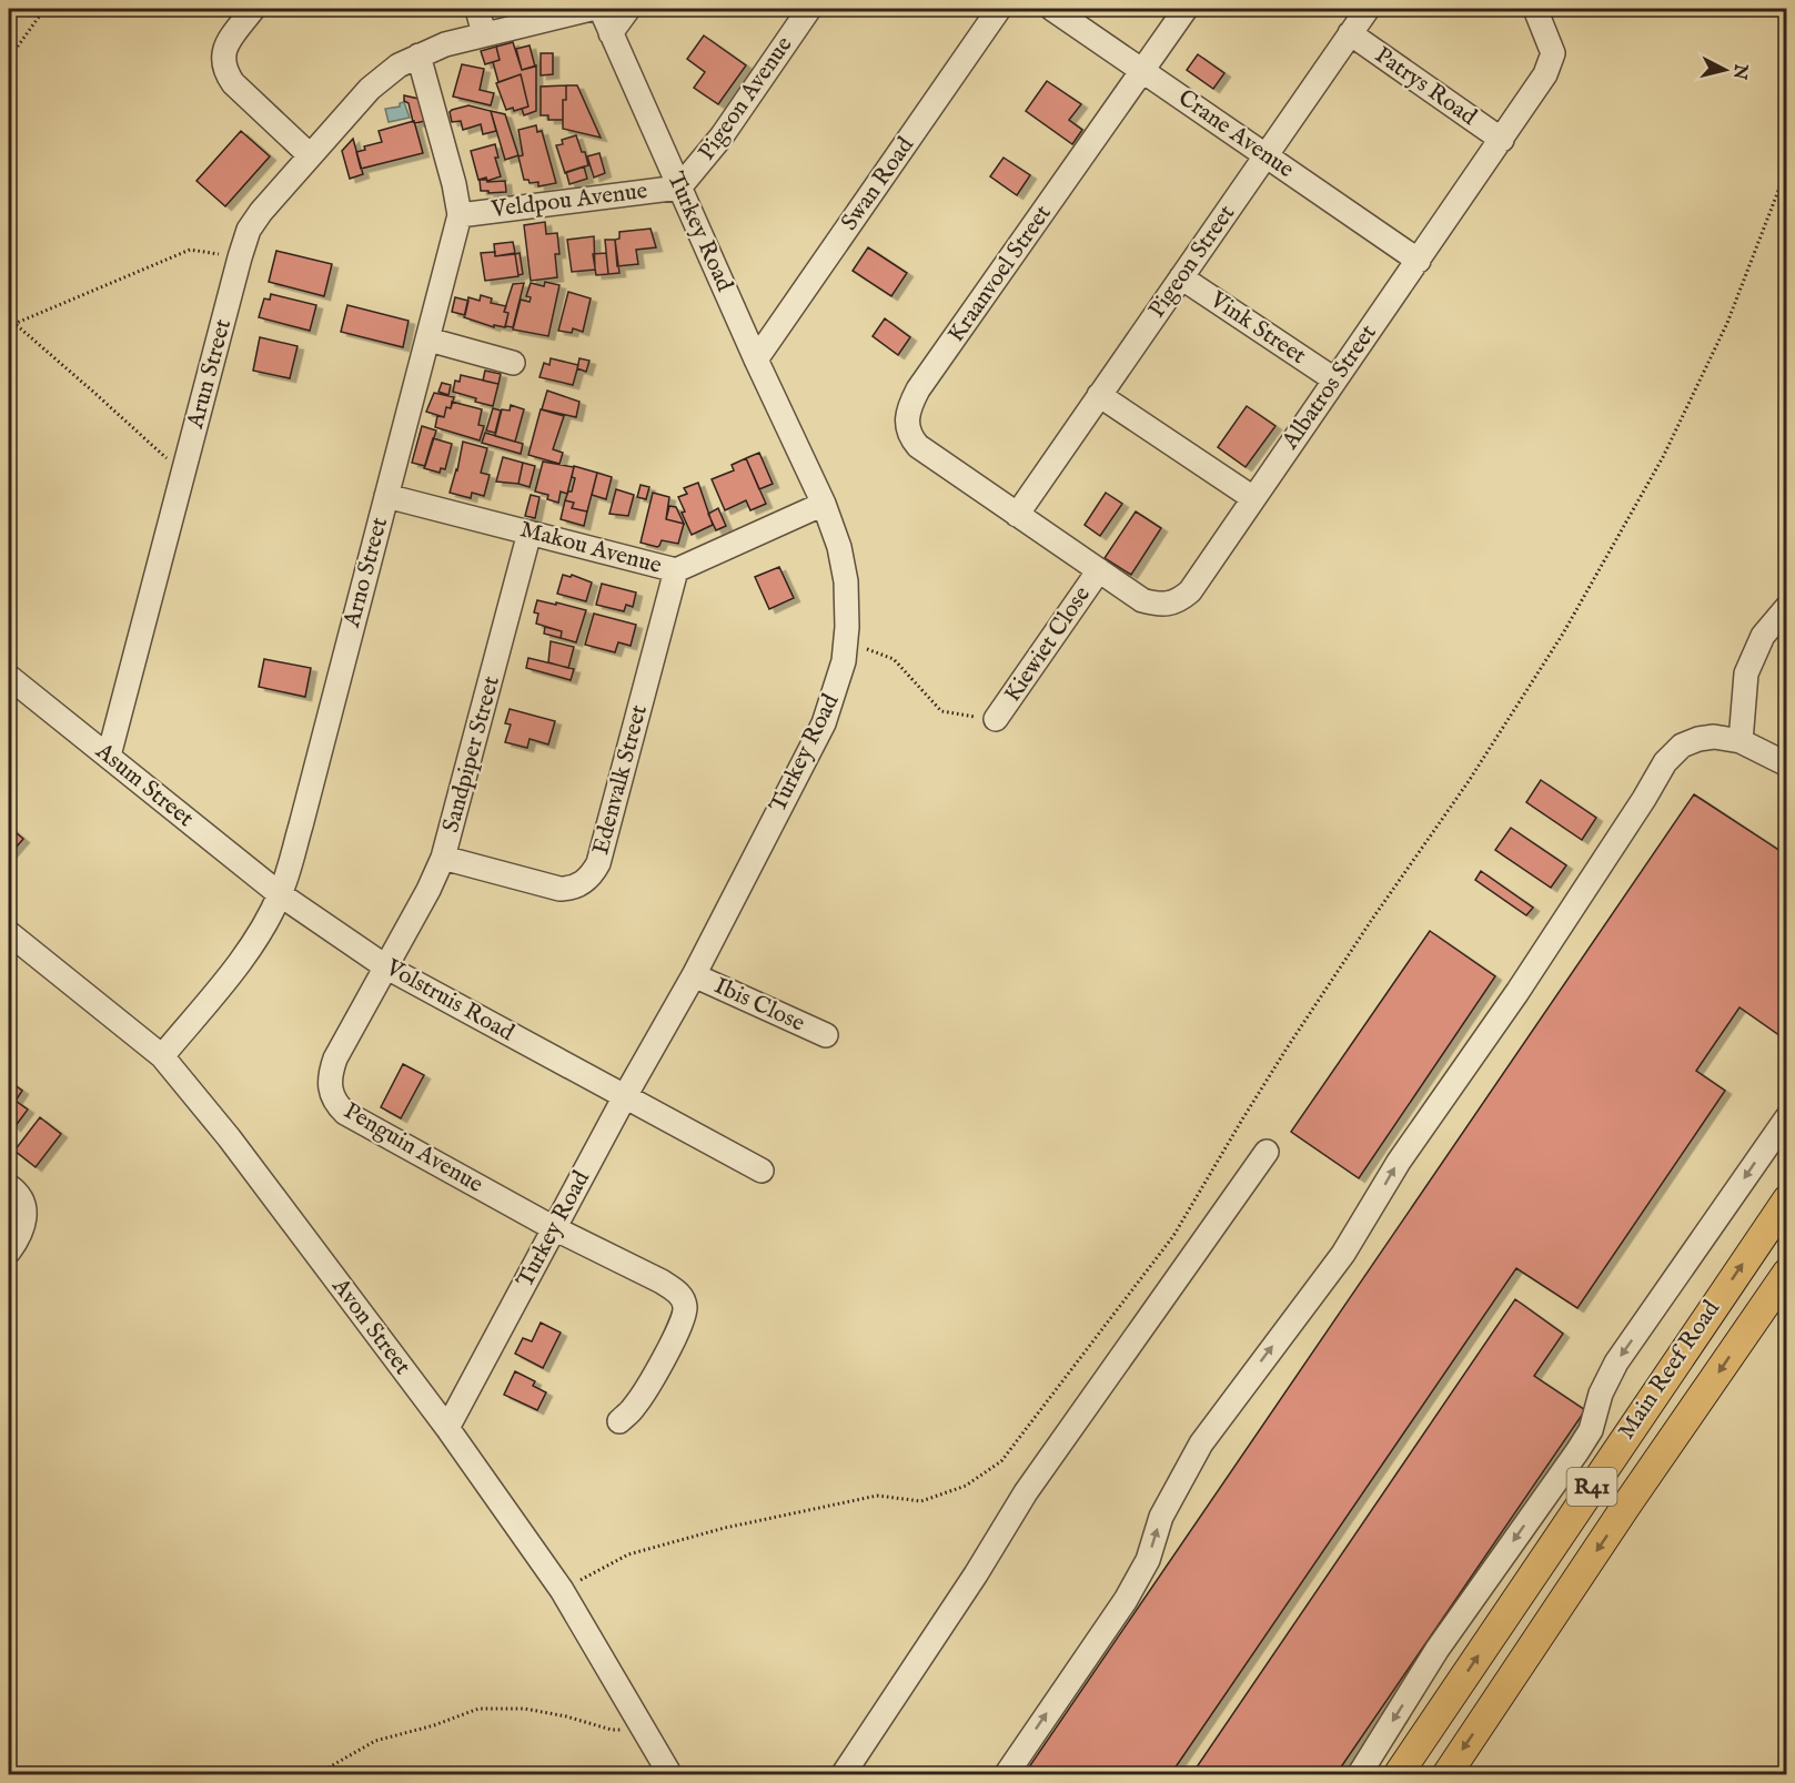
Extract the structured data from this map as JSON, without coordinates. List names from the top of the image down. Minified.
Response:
{"streets":{"main road":["Main Reef Road","R41"],"street":["Patrys Road","Pigeon Avenue","Crane Avenue","Swan Road","Veldpou Avenue","Turkey Road","Pigeon Street","Kraanvoel Street","Vink Street","Arun Street","Albatros Street","Makou Avenue","Arno Street","Kiewiet Close","Sandpiper Street","Edenvalk Street","Asum Street","Volstruis Road","Ibis Close","Penguin Avenue","Avon Street"]},"crossings":[["Patrys Road","Pigeon Street"],["Patrys Road","Albatros Street"],["Pigeon Avenue","Veldpou Avenue"],["Pigeon Avenue","Turkey Road"],["Crane Avenue","Pigeon Street"],["Crane Avenue","Kraanvoel Street"],["Crane Avenue","Albatros Street"],["Swan Road","Turkey Road"],["Veldpou Avenue","Turkey Road"],["Veldpou Avenue","Arno Street"],["Turkey Road","Makou Avenue"],["Turkey Road","Volstruis Road"],["Turkey Road","Ibis Close"],["Turkey Road","Penguin Avenue"],["Turkey Road","Avon Street"],["Pigeon Street","Kraanvoel Street"],["Pigeon Street","Vink Street"],["Pigeon Street","Albatros Street"],["Kraanvoel Street","Albatros Street"],["Vink Street","Albatros Street"],["Arun Street","Arno Street"],["Arun Street","Asum Street"],["Albatros Street","Kiewiet Close"],["Makou Avenue","Arno Street"],["Makou Avenue","Sandpiper Street"],["Makou Avenue","Edenvalk Street"],["Arno Street","Asum Street"],["Arno Street","Volstruis Road"],["Arno Street","Avon Street"],["Sandpiper Street","Edenvalk Street"],["Sandpiper Street","Volstruis Road"],["Sandpiper Street","Penguin Avenue"],["Asum Street","Volstruis Road"],["Volstruis Road","Penguin Avenue"]],"north":"right"}
